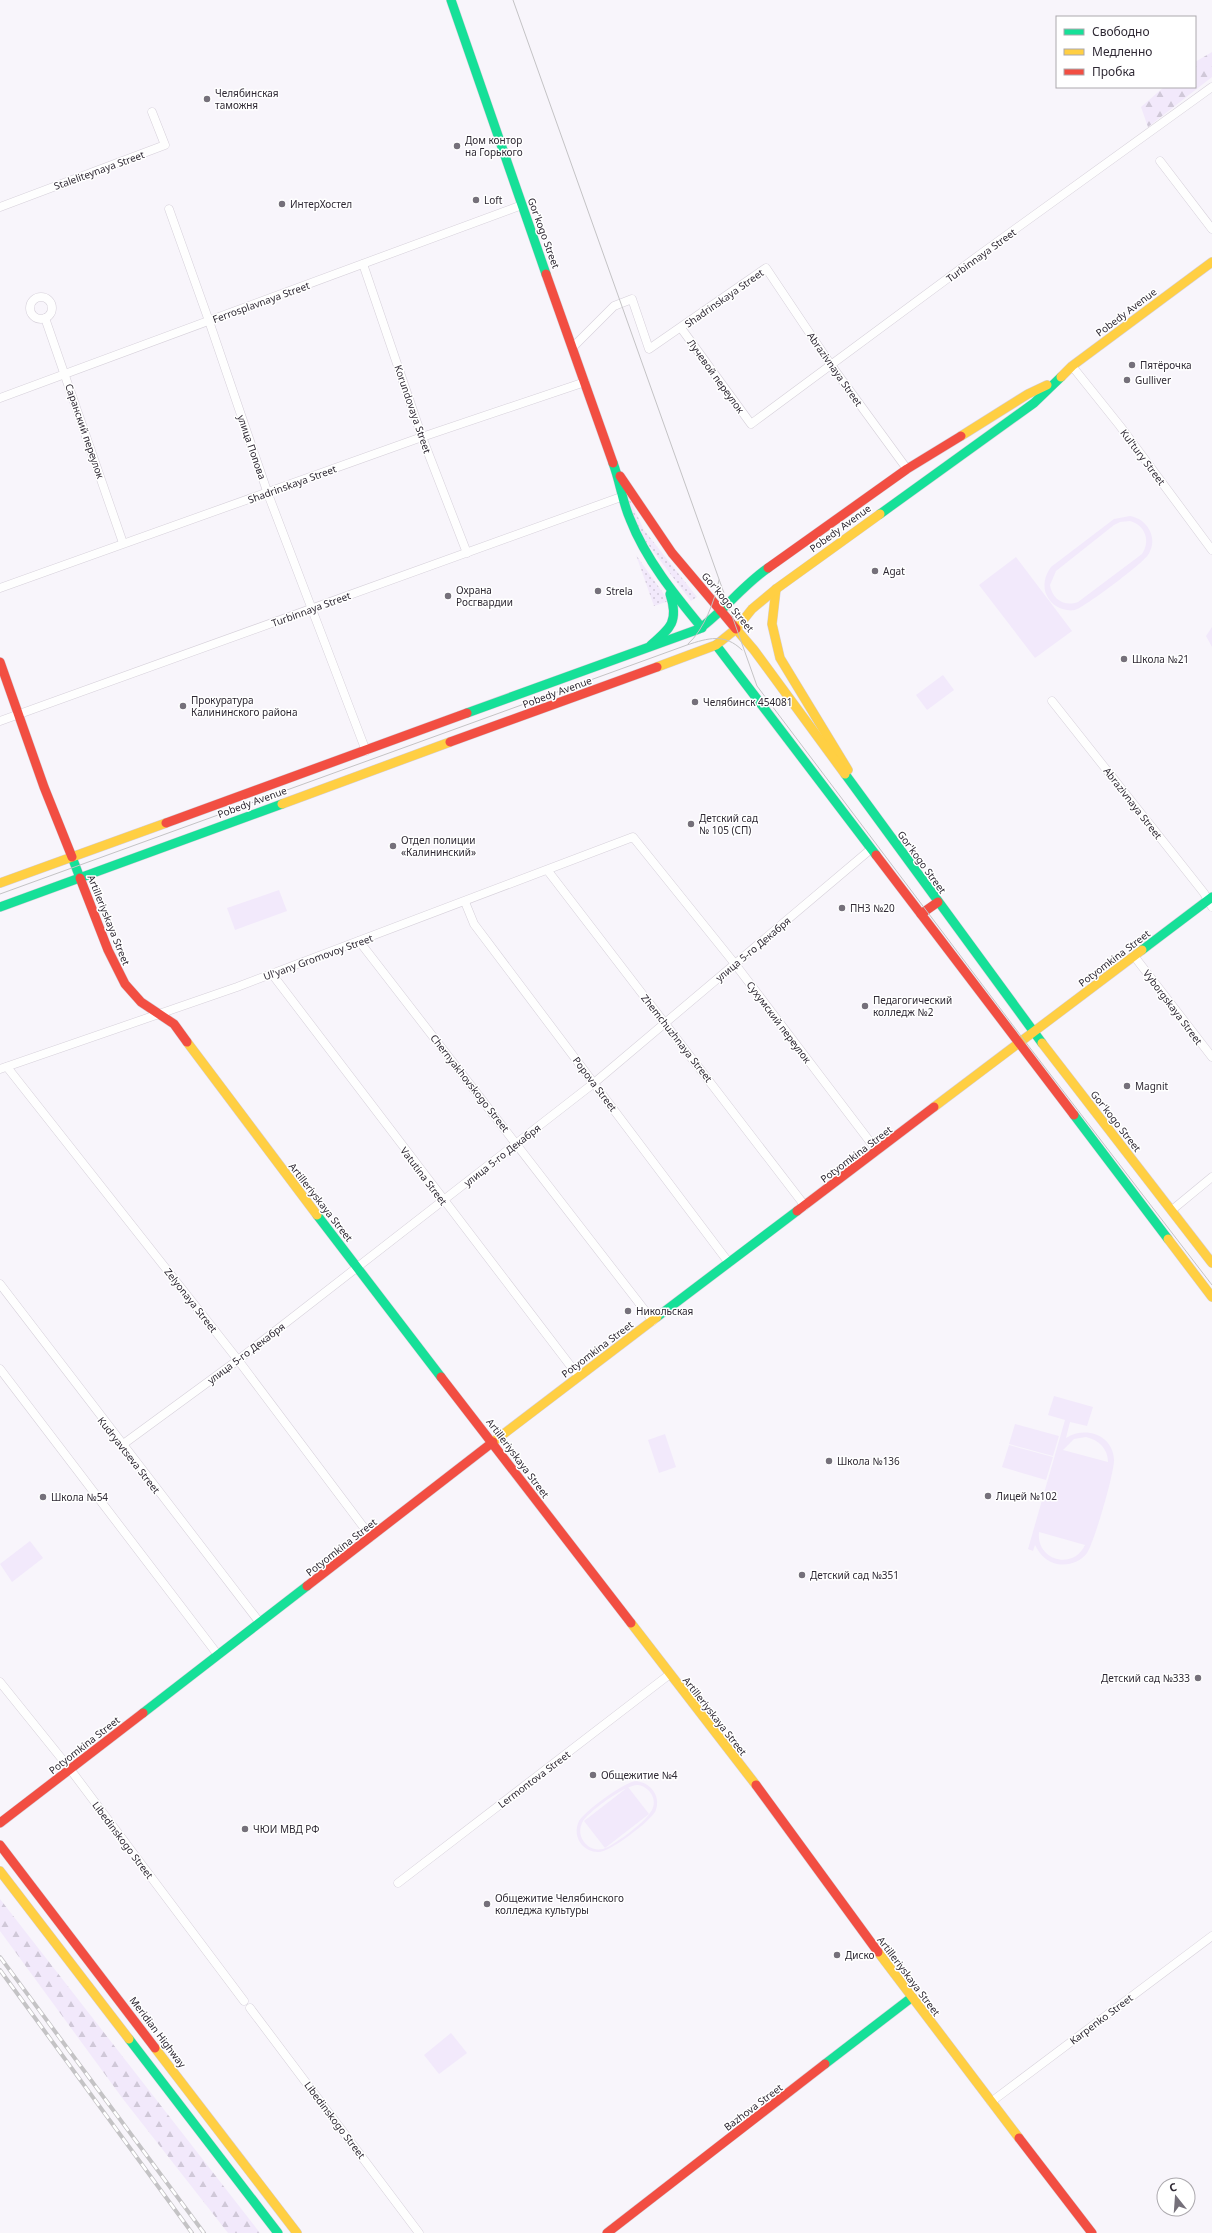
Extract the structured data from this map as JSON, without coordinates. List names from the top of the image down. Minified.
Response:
{"streets":{"main road":["Gor'kogo Street","Pobedy Avenue","Artilleriyskaya Street","Potyomkina Street","Meridian Highway","Bazhova Street"],"street":["Staleliteynaya Street","Turbinnaya Street","Shadrinskaya Street","Ferrosplavnaya Street","Abrazivnaya Street","Лучевой переулок","Korundovaya Street","Саранский переулок","улица Попова","Kul'tury Street","улица 5-го Декабря","Ul'yany Gromovoy Street","Vyborgskaya Street","Сухумский переулок","Zhemchuzhnaya Street","Chernyakhovskogo Street","Popova Street","Vatutina Street","Zelyonaya Street","Kudryavtseva Street","Lermontova Street","Libedinskogo Street","Karpenko Street"]},"crossings":[["Gor'kogo Street","Turbinnaya Street"],["Gor'kogo Street","Shadrinskaya Street"],["Gor'kogo Street","Ferrosplavnaya Street"],["Gor'kogo Street","Pobedy Avenue"],["Gor'kogo Street","улица 5-го Декабря"],["Gor'kogo Street","Potyomkina Street"],["Turbinnaya Street","Abrazivnaya Street"],["Turbinnaya Street","Лучевой переулок"],["Turbinnaya Street","Korundovaya Street"],["Turbinnaya Street","улица Попова"],["Turbinnaya Street","Artilleriyskaya Street"],["Shadrinskaya Street","Abrazivnaya Street"],["Shadrinskaya Street","Лучевой переулок"],["Shadrinskaya Street","Korundovaya Street"],["Shadrinskaya Street","Саранский переулок"],["Shadrinskaya Street","улица Попова"],["Ferrosplavnaya Street","Korundovaya Street"],["Ferrosplavnaya Street","Саранский переулок"],["Ferrosplavnaya Street","улица Попова"],["Pobedy Avenue","Abrazivnaya Street"],["Pobedy Avenue","улица Попова"],["Pobedy Avenue","Kul'tury Street"],["Pobedy Avenue","Artilleriyskaya Street"],["Abrazivnaya Street","Potyomkina Street"],["Artilleriyskaya Street","улица 5-го Декабря"],["Artilleriyskaya Street","Ul'yany Gromovoy Street"],["Artilleriyskaya Street","Potyomkina Street"],["Artilleriyskaya Street","Lermontova Street"],["Artilleriyskaya Street","Karpenko Street"],["Artilleriyskaya Street","Bazhova Street"],["улица 5-го Декабря","Сухумский переулок"],["улица 5-го Декабря","Zhemchuzhnaya Street"],["улица 5-го Декабря","Chernyakhovskogo Street"],["улица 5-го Декабря","Popova Street"],["улица 5-го Декабря","Vatutina Street"],["улица 5-го Декабря","Zelyonaya Street"],["улица 5-го Декабря","Kudryavtseva Street"],["Ul'yany Gromovoy Street","Сухумский переулок"],["Ul'yany Gromovoy Street","Zhemchuzhnaya Street"],["Ul'yany Gromovoy Street","Chernyakhovskogo Street"],["Ul'yany Gromovoy Street","Popova Street"],["Ul'yany Gromovoy Street","Vatutina Street"],["Ul'yany Gromovoy Street","Zelyonaya Street"],["Potyomkina Street","Vyborgskaya Street"],["Potyomkina Street","Сухумский переулок"],["Potyomkina Street","Zhemchuzhnaya Street"],["Potyomkina Street","Chernyakhovskogo Street"],["Potyomkina Street","Popova Street"],["Potyomkina Street","Vatutina Street"],["Potyomkina Street","Zelyonaya Street"],["Potyomkina Street","Kudryavtseva Street"],["Potyomkina Street","Libedinskogo Street"]],"places":["Челябинская таможня","Дом контор на Горького","Loft","ИнтерХостел","Пятёрочка","Gulliver","Agat","Strela","Охрана Росгвардии","Школа №21","Челябинск 454081","Прокуратура Калининского района","Детский сад № 105 (СП)","Отдел полиции «Калининский»","ПНЗ №20","Педагогический колледж №2","Magnit","Никольская","Школа №136","Лицей №102","Школа №54","Детский сад №351","Детский сад №333","Общежитие №4","ЧЮИ МВД РФ","Общежитие Челябинского колледжа культуры","Диско"],"legend":["Свободно","Медленно","Пробка"],"north":"top"}
